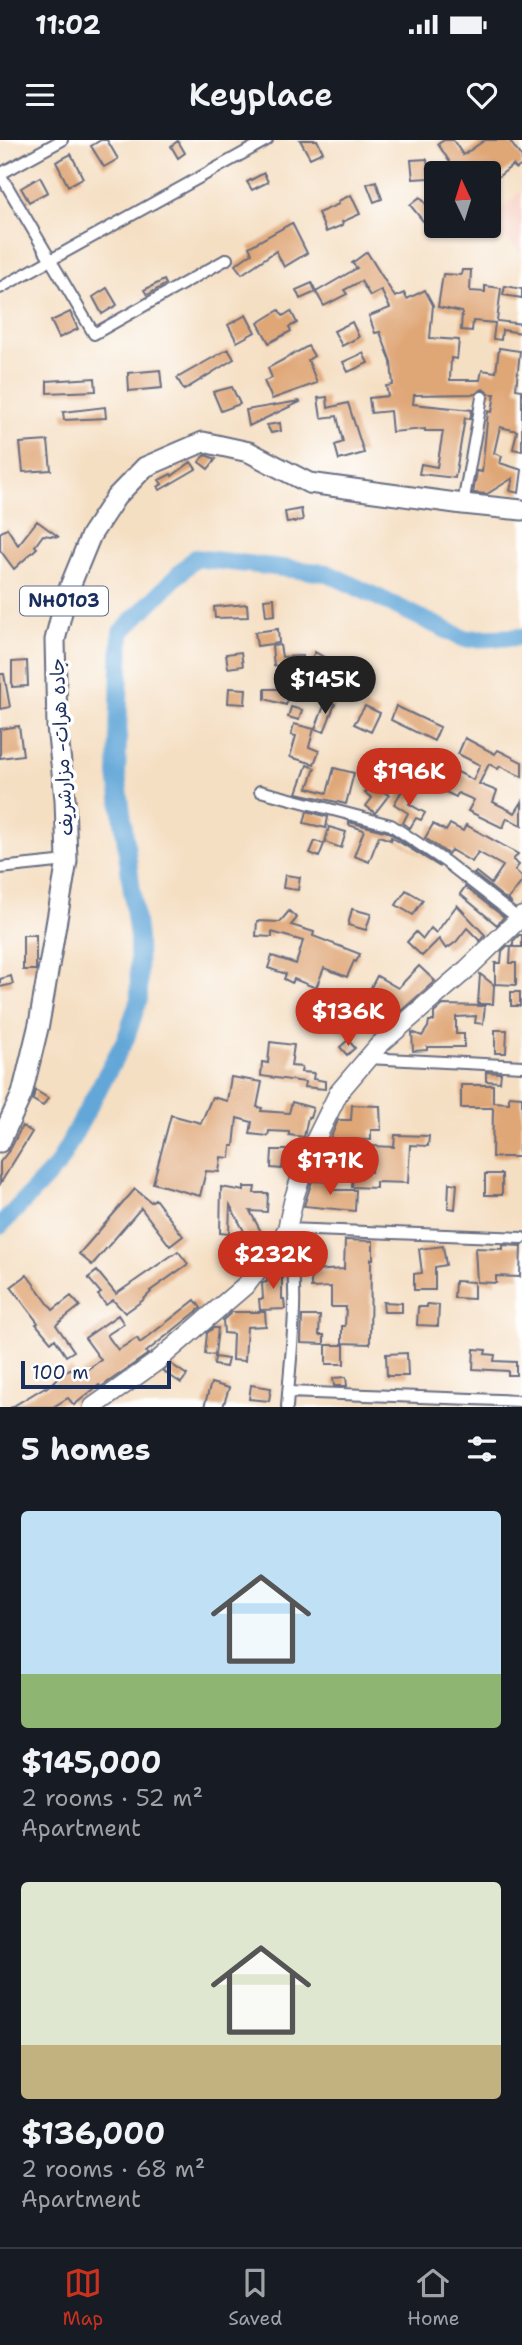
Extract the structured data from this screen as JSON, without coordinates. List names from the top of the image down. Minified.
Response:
{"streets":{"highway":["NH0103","جاده هرات- مزارشریف"]},"scale_bar":"100 m","north":"top","page":{"status":"11:02","header":"Keyplace","price":["$145K","$196K","$136K","$171K","$232K"],"scale":"100 m","heading":"5 homes","list":[{"name":"$145,000","note":"2 rooms · 52 m² · Apartment"},{"name":"$136,000","note":"2 rooms · 68 m² · Apartment"}],"tabs":["Map","Saved","Home"]}}
